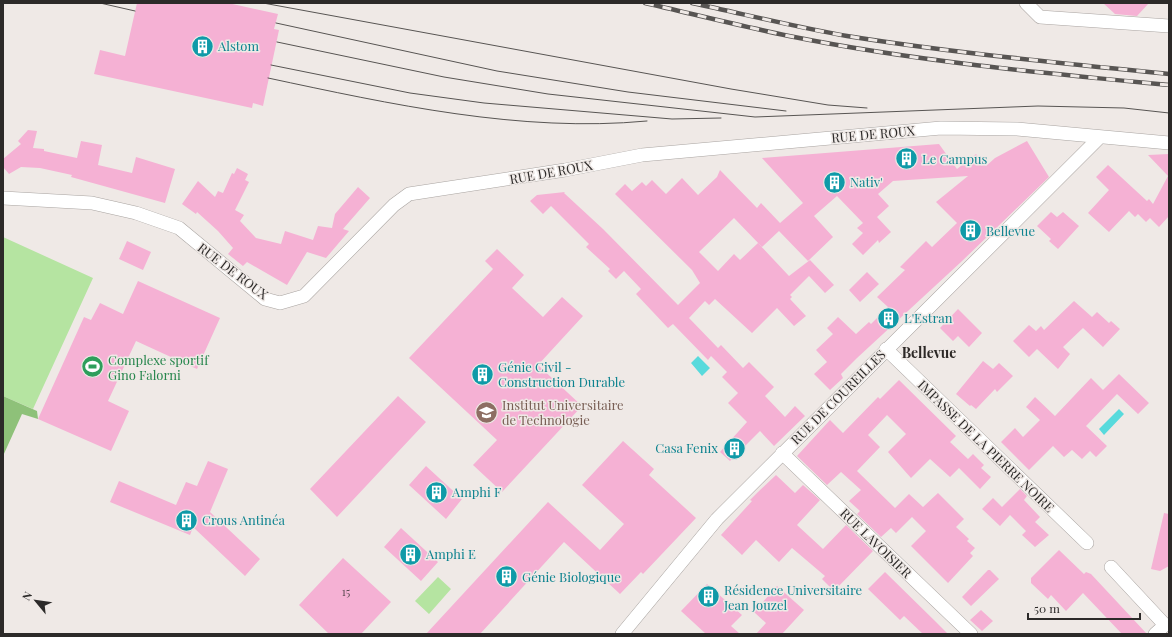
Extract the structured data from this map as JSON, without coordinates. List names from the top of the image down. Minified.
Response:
{"streets":{"street":["RUE DE ROUX","RUE DE COUREILLES","IMPASSE DE LA PIERRE NOIRE","RUE LAVOISIER"]},"crossings":[["RUE DE ROUX","RUE DE COUREILLES"],["RUE DE COUREILLES","IMPASSE DE LA PIERRE NOIRE"],["RUE DE COUREILLES","RUE LAVOISIER"]],"districts":["Bellevue"],"places":{"building":["Alstom","Le Campus","Nativ'","Bellevue","L'Estran","Génie Civil - Construction Durable","Casa Fenix","Amphi F","Crous Antinéa","Amphi E","Génie Biologique","Résidence Universitaire Jean Jouzel"],"sports":["Complexe sportif Gino Falorni"],"school or university":["Institut Universitaire de Technologie"]},"house_numbers":["15"],"scale_bar":"50 m","north":"top left"}
